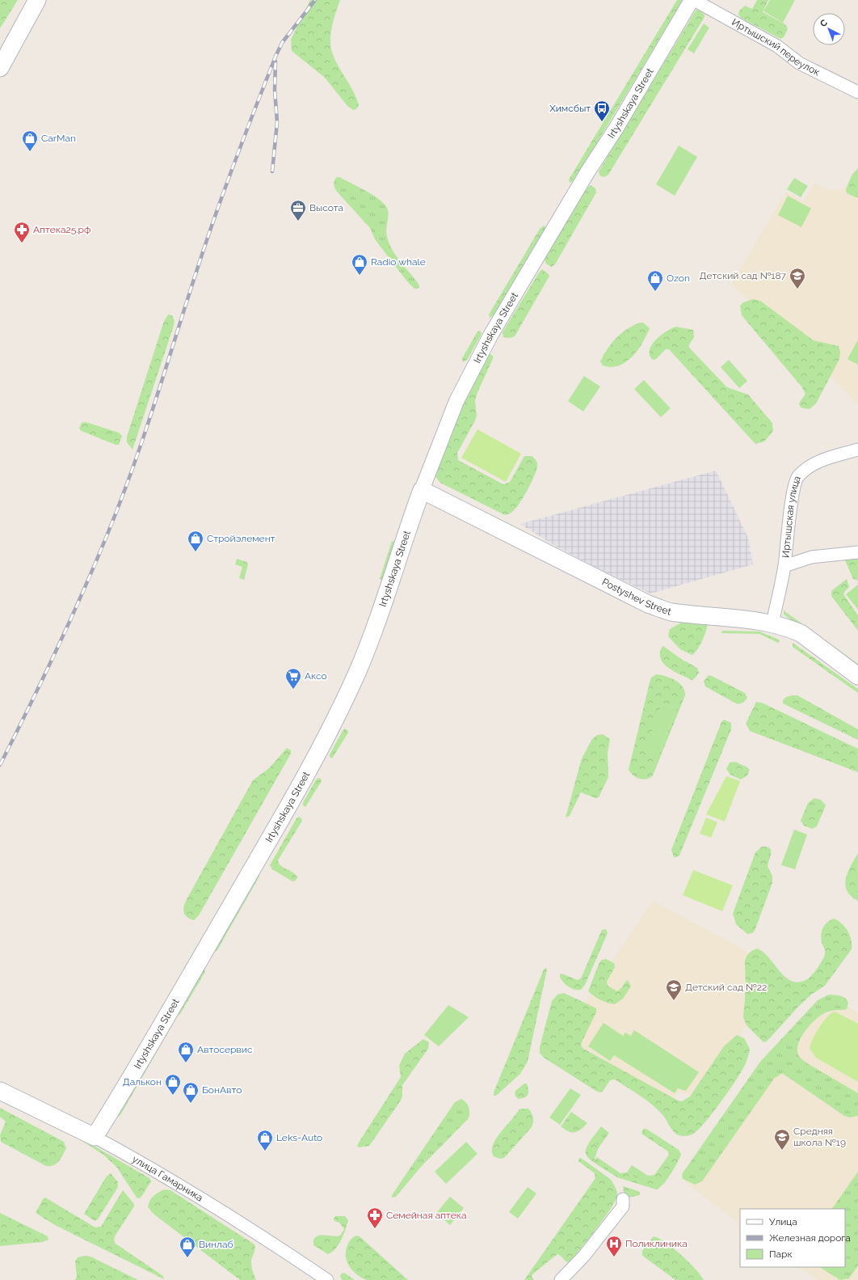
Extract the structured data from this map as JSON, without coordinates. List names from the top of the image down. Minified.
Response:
{"streets":{"main road":["Irtyshskaya Street","Postyshev Street","улица Гамарника"],"street":["Иртышский переулок","Иртышская улица"]},"crossings":[["Иртышский переулок","Irtyshskaya Street"],["Irtyshskaya Street","Postyshev Street"],["Irtyshskaya Street","улица Гамарника"],["Иртышская улица","Postyshev Street"]],"places":{"bus stop":["Химсбыт"],"shop":["CarMan","Radio whale","Ozon","Стройэлемент","Автосервис","Далькон","БонАвто","Leks-Auto","Винлаб"],"office":["Высота"],"pharmacy":["Аптека25.рф","Семейная аптека"],"school or university":["Детский сад №187","Детский сад №22","Средняя школа №19"],"supermarket":["Аксо"],"hospital":["Поликлиника"]},"legend":["Улица","Железная дорога","Парк"],"north":"top left"}
